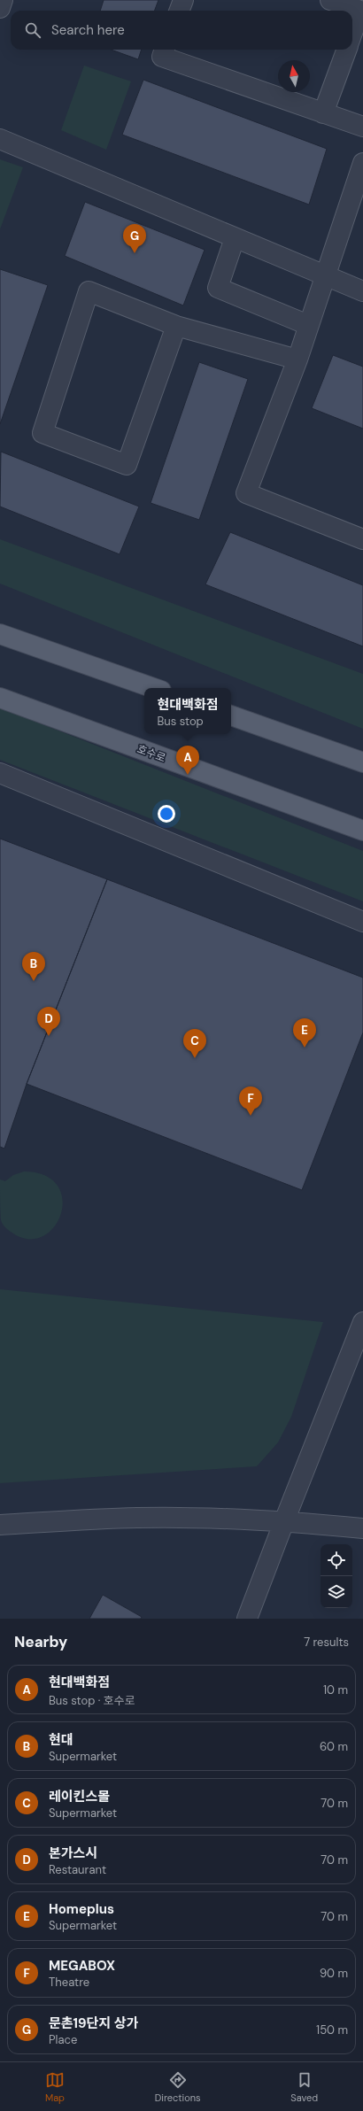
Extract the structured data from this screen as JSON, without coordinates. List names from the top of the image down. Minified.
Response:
{"streets":{"main road":["호수로"]},"north":"top","page":{"search":"Search here","pins":["G","A","B","D","E","C","F"],"popup":["현대백화점","Bus stop"],"heading":["Nearby","7 results"],"list":[{"mark":"A","name":"현대백화점","note":"Bus stop · 호수로","value":"10 m"},{"mark":"B","name":"현대","note":"Supermarket","value":"60 m"},{"mark":"C","name":"레이킨스몰","note":"Supermarket","value":"70 m"},{"mark":"D","name":"본가스시","note":"Restaurant","value":"70 m"},{"mark":"E","name":"Homeplus","note":"Supermarket","value":"70 m"},{"mark":"F","name":"MEGABOX","note":"Theatre","value":"90 m"},{"mark":"G","name":"문촌19단지 상가","note":"Place","value":"150 m"}],"nav":["Map","Directions","Saved"]}}
